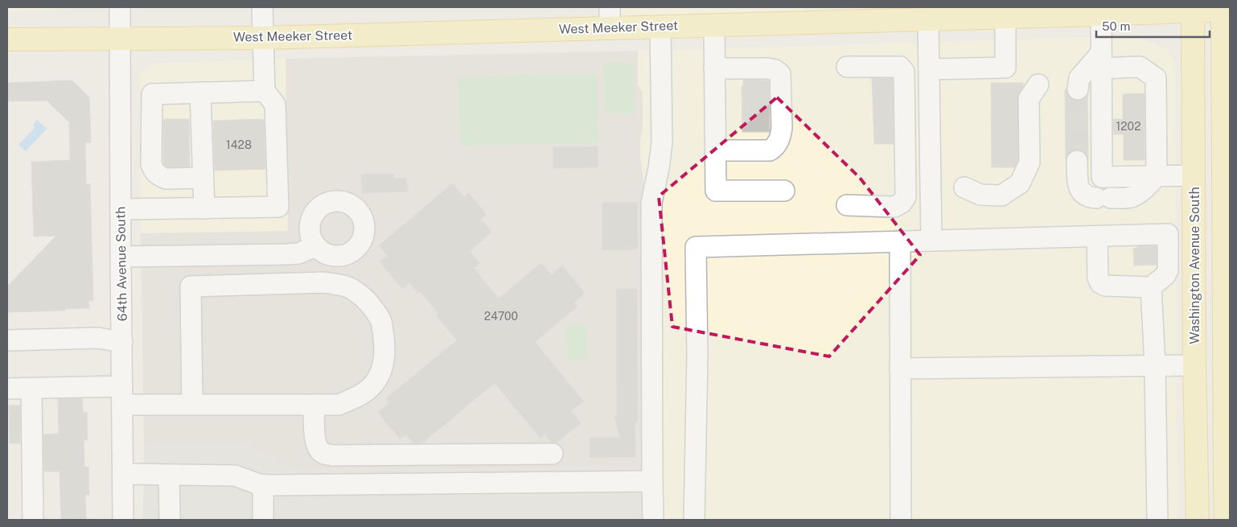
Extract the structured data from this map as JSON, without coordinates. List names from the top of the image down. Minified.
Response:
{"streets":{"main road":["West Meeker Street","Washington Avenue South"],"street":["64th Avenue South"]},"crossings":[["West Meeker Street","64th Avenue South"],["West Meeker Street","Washington Avenue South"]],"house_numbers":["1202","1428","24700"],"scale_bar":"50 m"}
